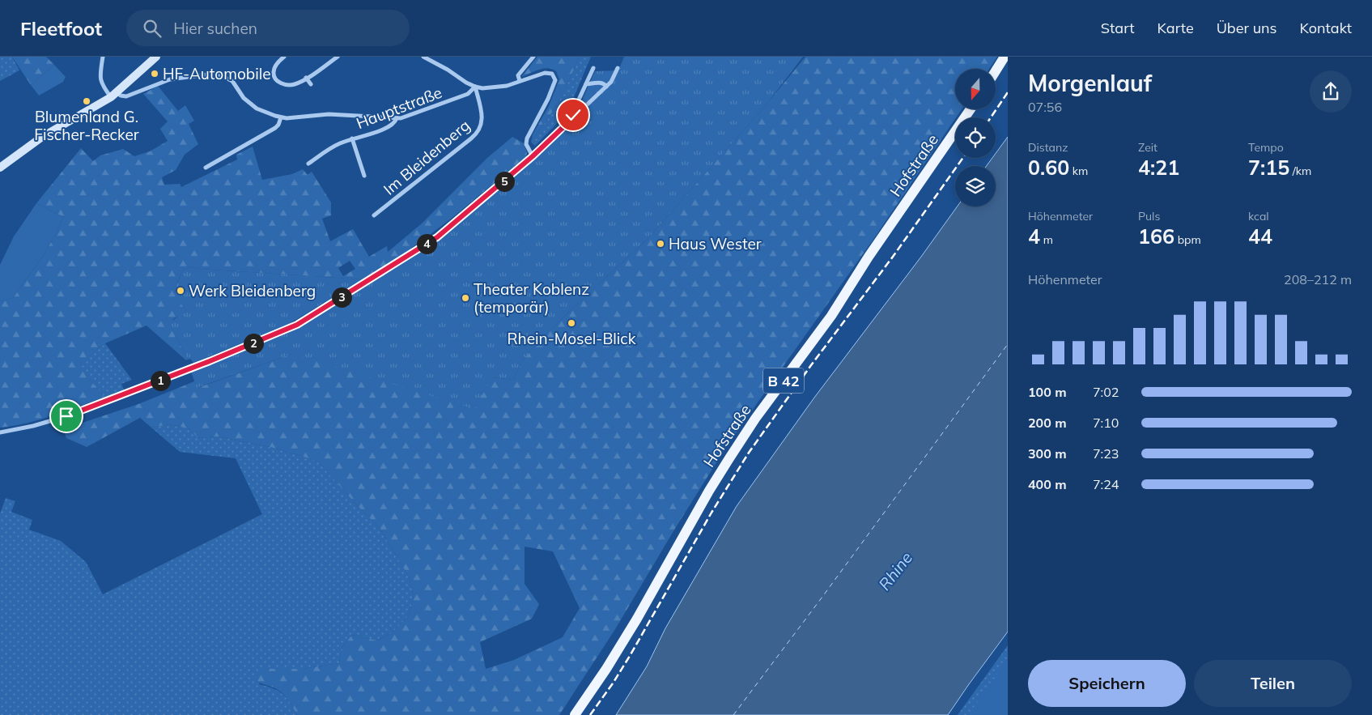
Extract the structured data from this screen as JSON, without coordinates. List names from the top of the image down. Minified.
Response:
{"streets":{"main road":["Hofstraße","B 42"],"street":["Hauptstraße","Im Bleidenberg"]},"crossings":[["Hauptstraße","Im Bleidenberg"]],"water":["Rhine"],"places":["HF-Automobile","Blumenland G. Fischer-Recker","Haus Wester","Werk Bleidenberg","Theater Koblenz (temporär)","Rhein-Mosel-Blick"],"north":"bottom","page":{"header":"Fleetfoot","search":"Hier suchen","nav":["Start","Karte","Über uns","Kontakt"],"heading":["Morgenlauf","07:56"],"stats":[["Distanz","0.60 km"],["Zeit","4:21"],["Tempo","7:15 /km"],["Höhenmeter","4 m"],["Puls","166 bpm"],["kcal","44"]],"pins":["5","4","3","2","1"],"chart":["Höhenmeter","208–212 m"],"list":[{"name":"100 m","note":"7:02"},{"name":"200 m","note":"7:10"},{"name":"300 m","note":"7:23"},{"name":"400 m","note":"7:24"}],"buttons":["Speichern","Teilen"]}}
